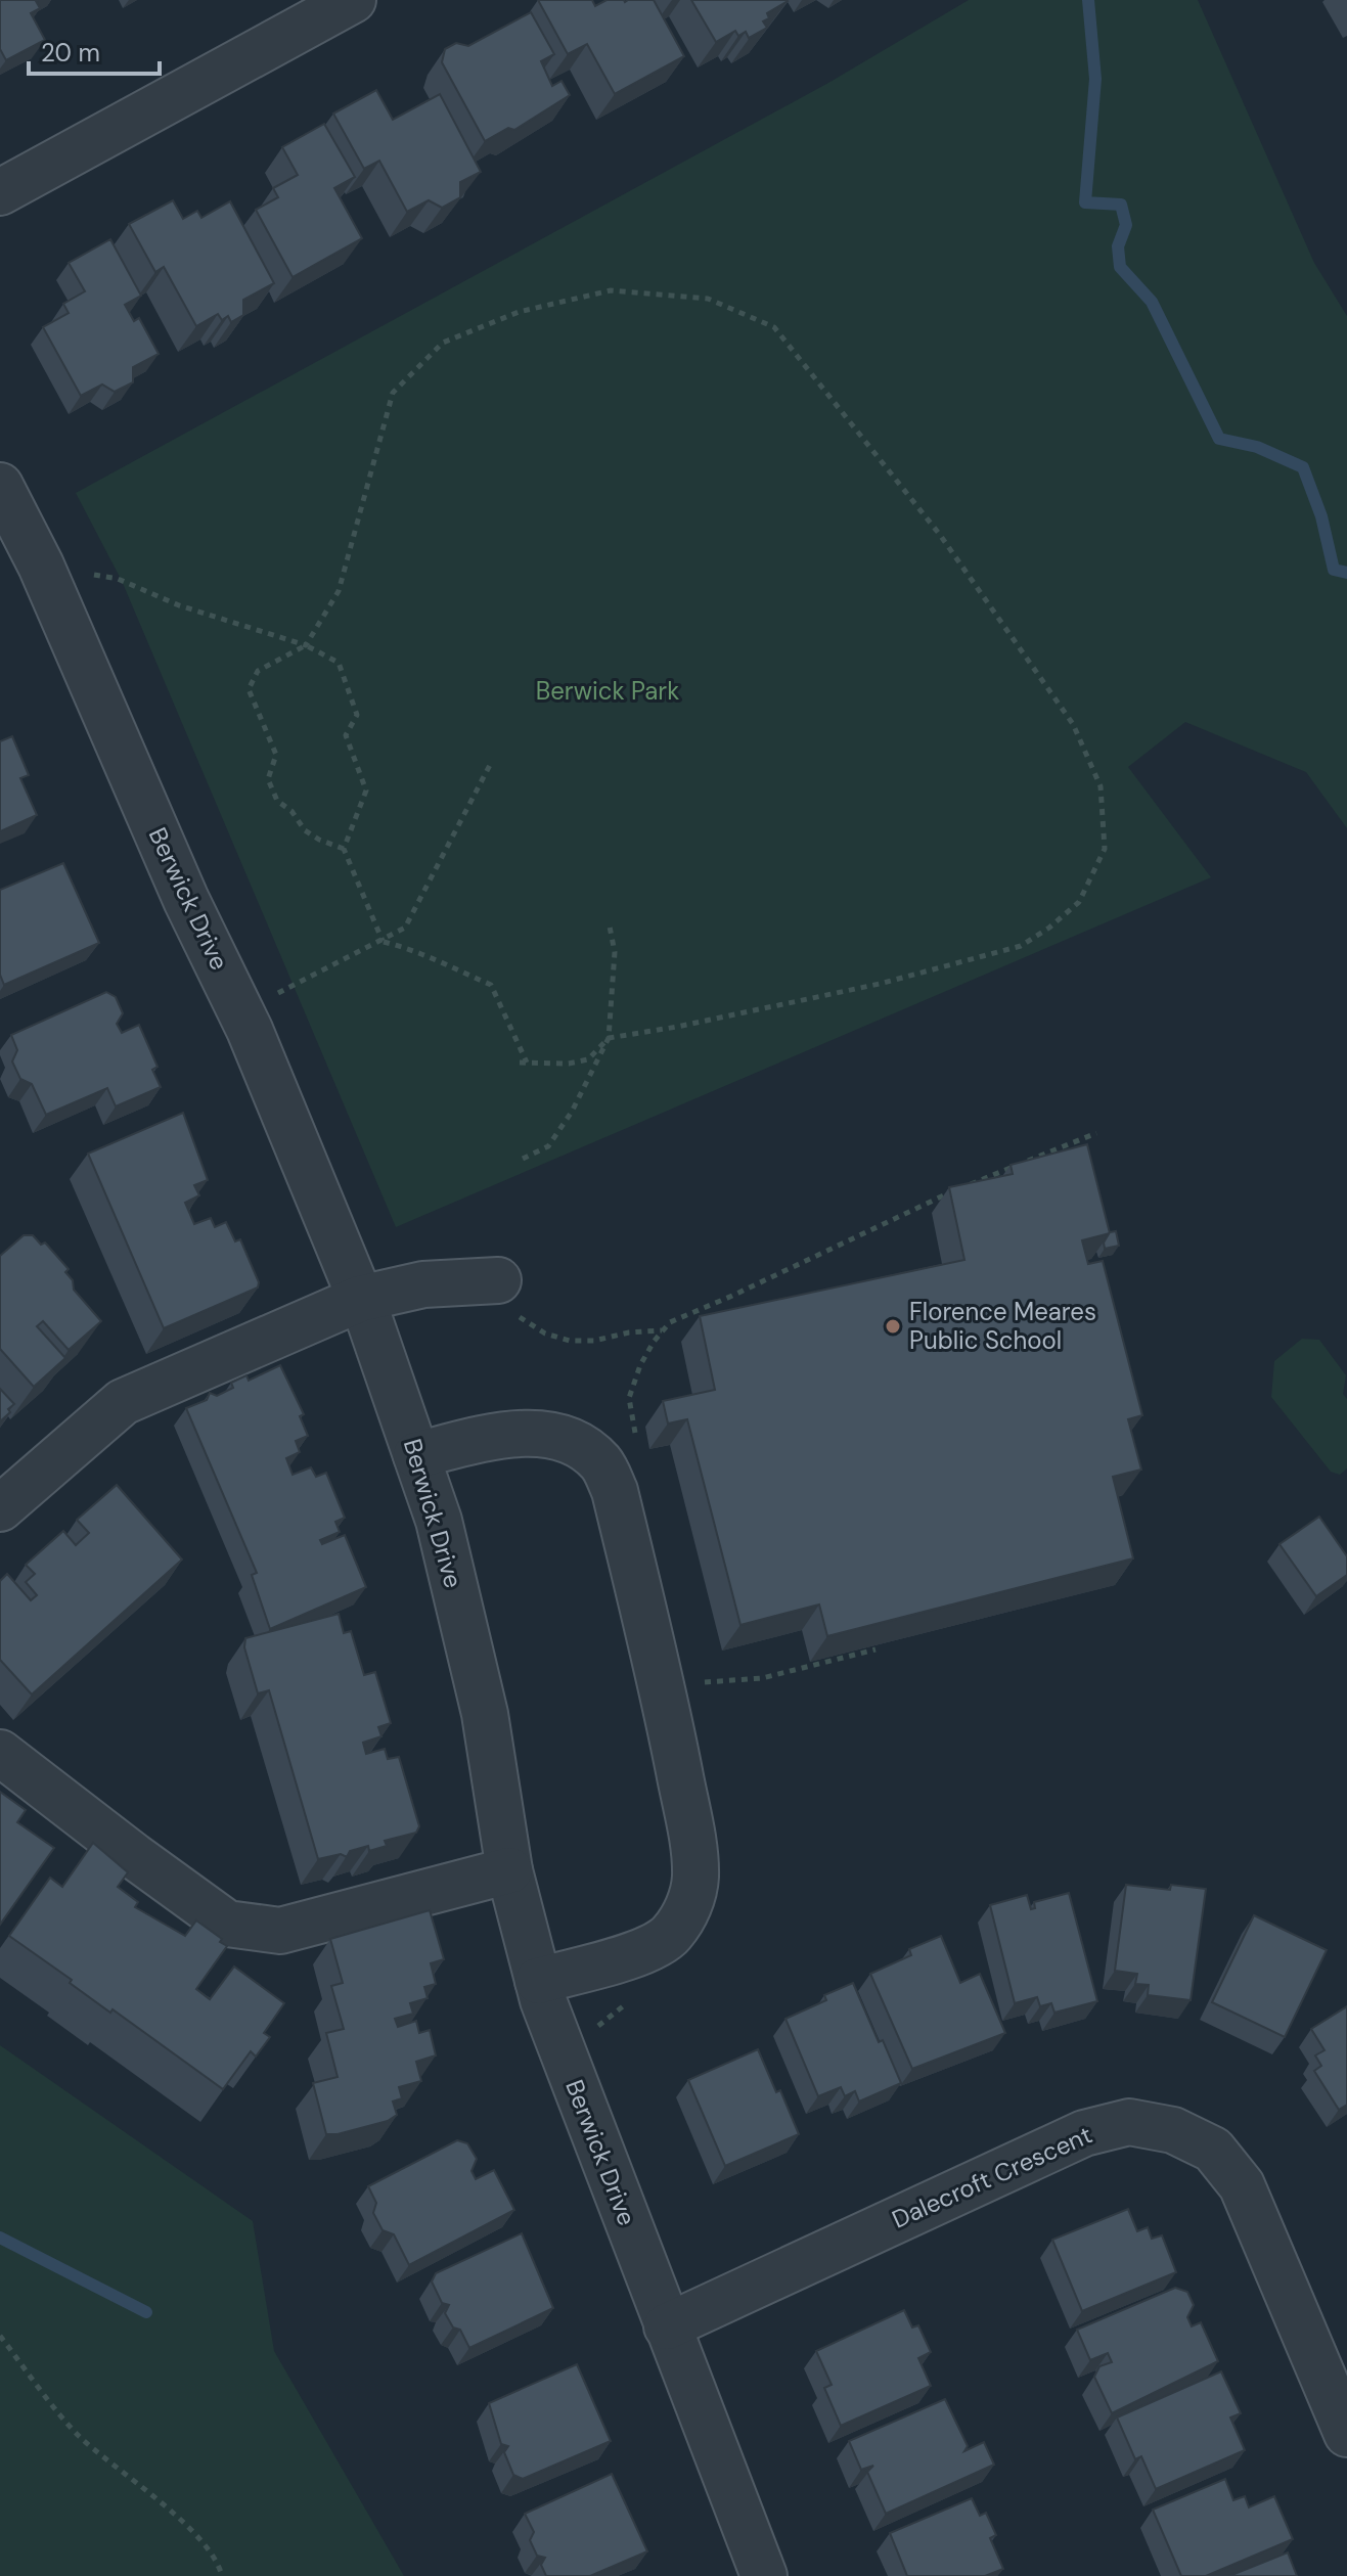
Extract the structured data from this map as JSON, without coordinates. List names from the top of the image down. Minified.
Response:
{"streets":{"street":["Berwick Drive","Dalecroft Crescent"]},"crossings":[["Berwick Drive","Dalecroft Crescent"]],"parks":["Berwick Park"],"places":["Florence Meares Public School"],"scale_bar":"20 m"}
